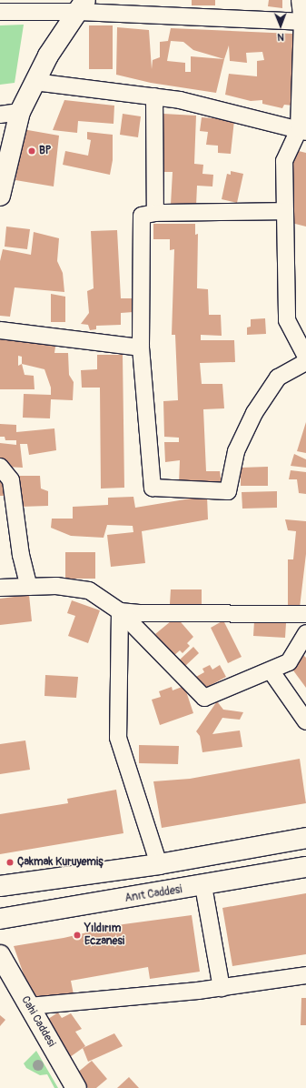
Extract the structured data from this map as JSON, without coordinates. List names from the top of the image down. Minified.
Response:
{"streets":{"main road":["Anıt Caddesi","Cahi Caddesi"]},"places":["BP","Çakmak Kuruyemiş","Yıldırım Eczanesi"],"north":"bottom"}
